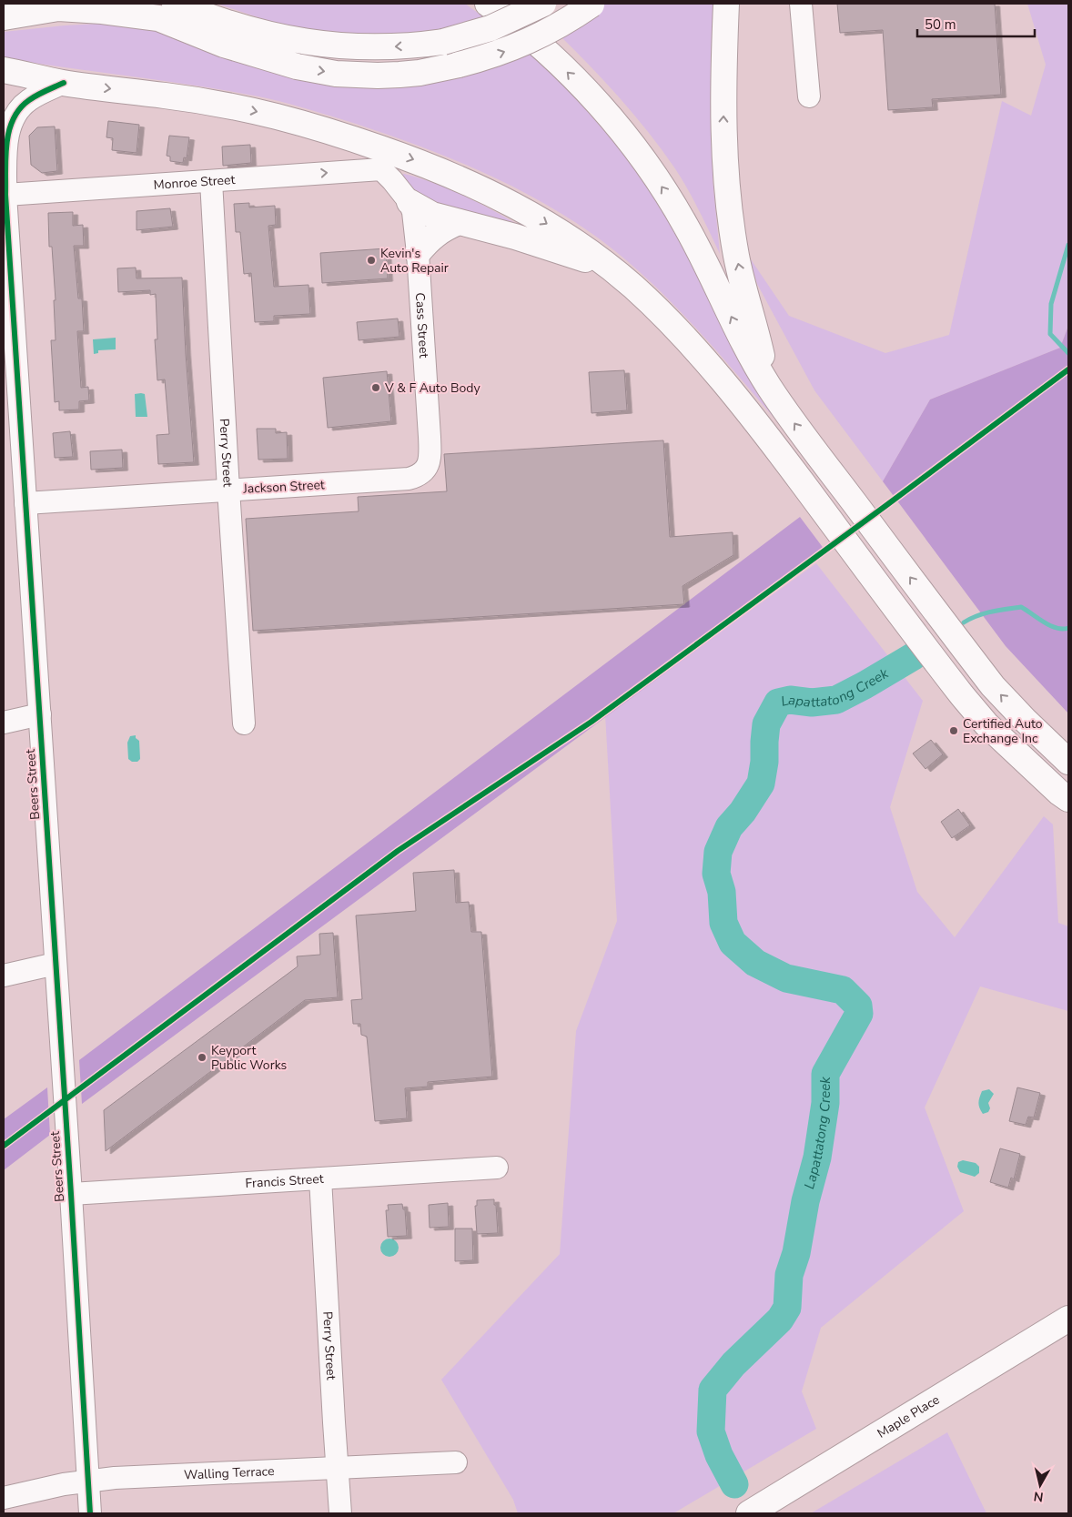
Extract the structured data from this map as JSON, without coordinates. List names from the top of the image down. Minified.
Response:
{"streets":{"main road":["Maple Place"],"street":["Monroe Street","Cass Street","Perry Street","Jackson Street","Beers Street","Francis Street","Walling Terrace"]},"crossings":[["Monroe Street","Cass Street"],["Monroe Street","Perry Street"],["Monroe Street","Beers Street"],["Cass Street","Jackson Street"],["Perry Street","Jackson Street"],["Perry Street","Francis Street"],["Perry Street","Walling Terrace"],["Jackson Street","Beers Street"],["Beers Street","Francis Street"],["Beers Street","Walling Terrace"]],"one_way":["Monroe Street"],"water":["Lapattatong Creek"],"places":["Kevin's Auto Repair","V & F Auto Body","Certified Auto Exchange Inc","Keyport Public Works"],"scale_bar":"50 m","north":"bottom"}
